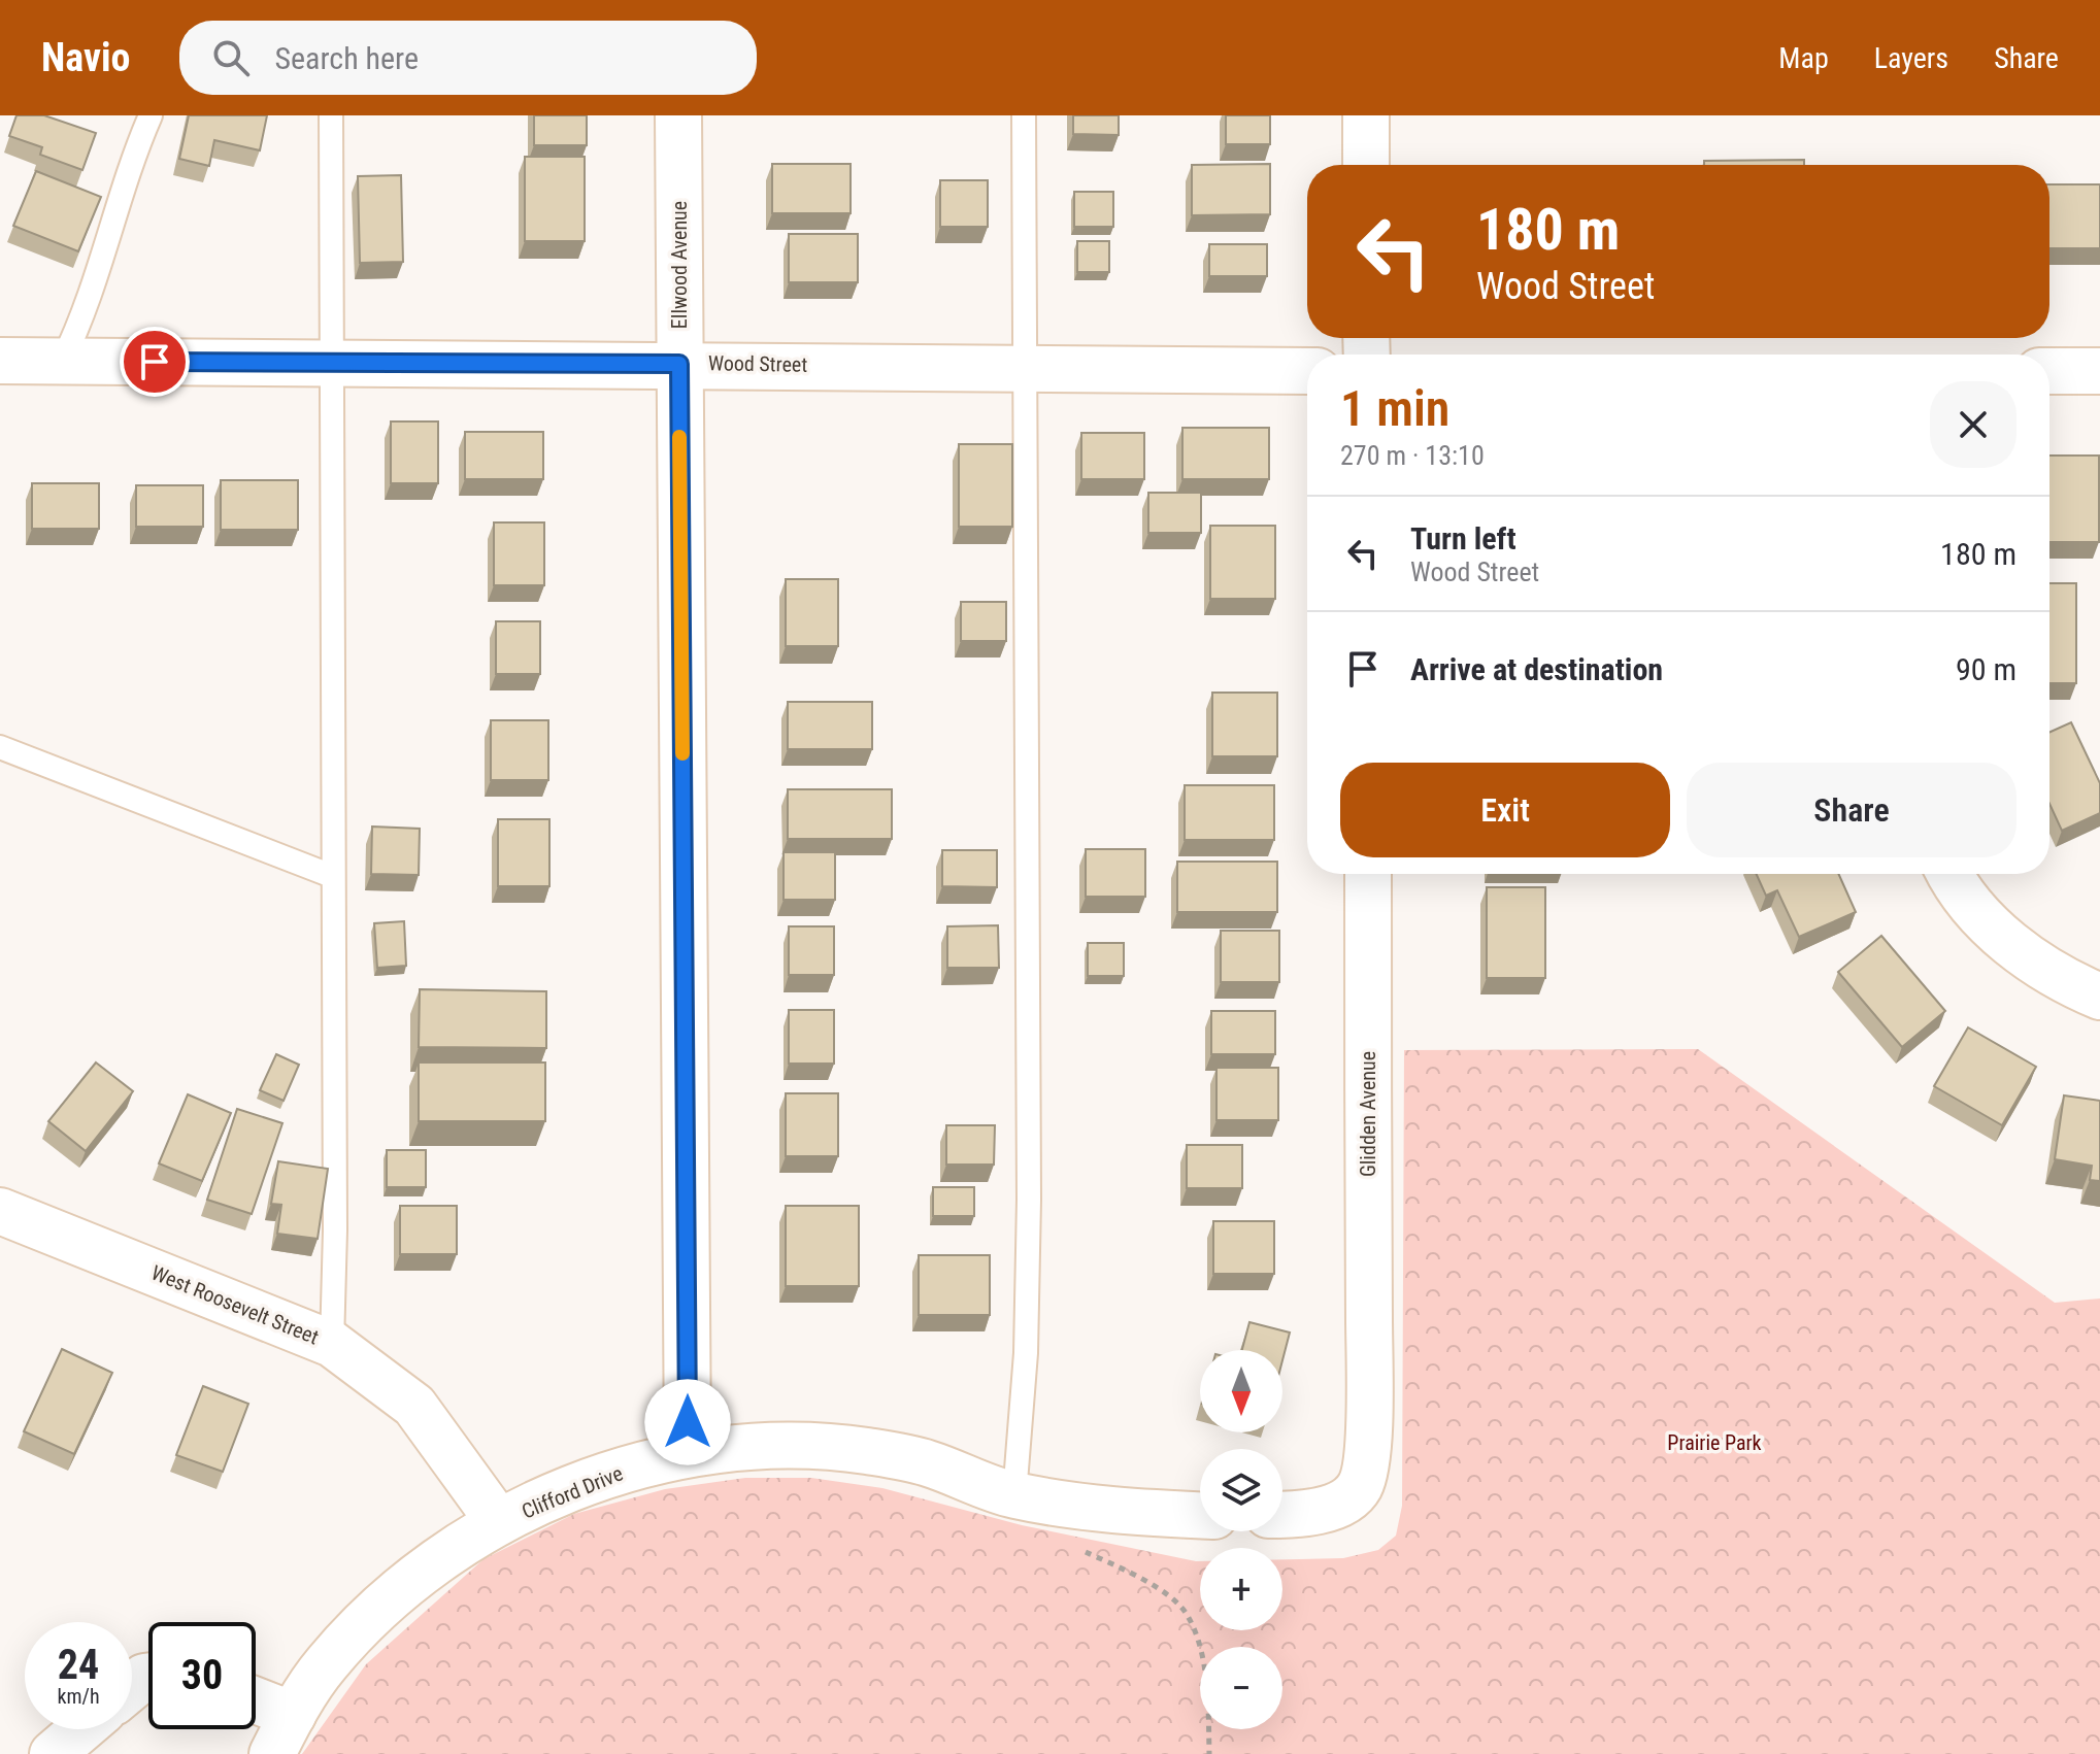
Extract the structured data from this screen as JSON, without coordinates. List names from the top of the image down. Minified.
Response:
{"streets":{"street":["Ellwood Avenue","Wood Street","Glidden Avenue","West Roosevelt Street","Clifford Drive"]},"crossings":[["Ellwood Avenue","Wood Street"],["Ellwood Avenue","Clifford Drive"],["West Roosevelt Street","Clifford Drive"]],"parks":["Prairie Park"],"north":"bottom","page":{"header":"Navio","search":"Search here","nav":["Map","Layers","Share"],"turn":["180 m","Wood Street"],"heading":["1 min","270 m · 13:10"],"list":[{"name":"Turn left","note":"Wood Street","value":"180 m"},{"name":"Arrive at destination","value":"90 m"}],"buttons":["Exit","Share"],"map_buttons":["+","−"],"speed":"24 km/h","limit":"30"}}
